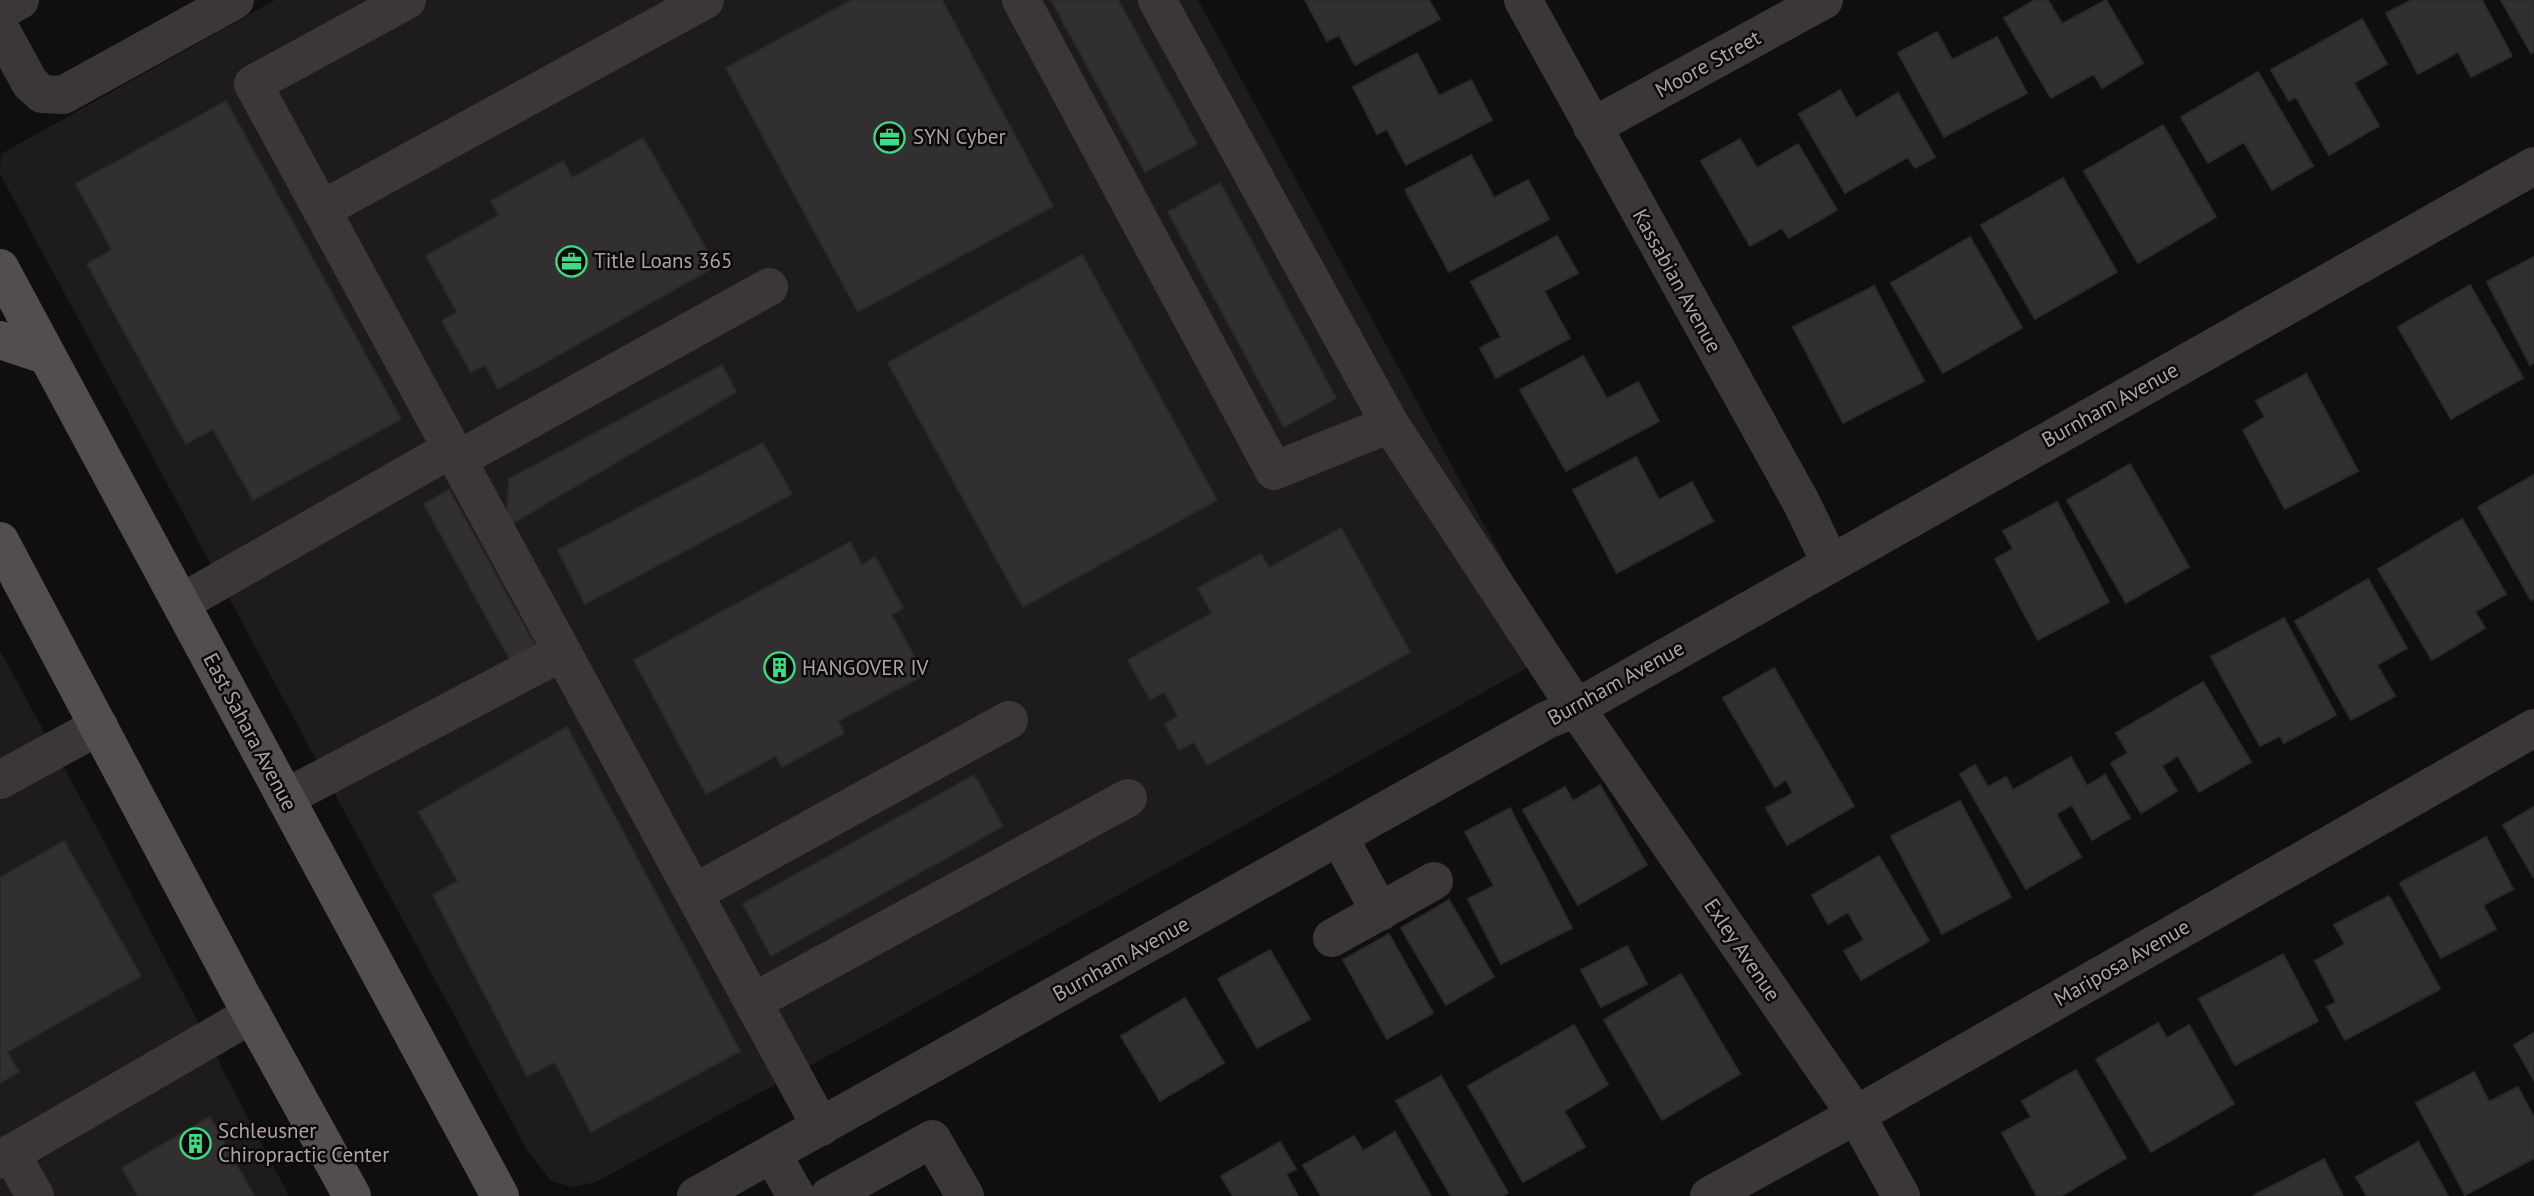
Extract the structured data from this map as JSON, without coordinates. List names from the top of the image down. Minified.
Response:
{"streets":{"main road":["East Sahara Avenue"],"street":["Moore Street","Kassabian Avenue","Burnham Avenue","Exley Avenue","Mariposa Avenue"]},"crossings":[["Moore Street","Kassabian Avenue"],["Kassabian Avenue","Burnham Avenue"],["Burnham Avenue","Exley Avenue"],["Exley Avenue","Mariposa Avenue"]],"places":{"office":["SYN Cyber","Title Loans 365"],"building":["HANGOVER IV","Schleusner Chiropractic Center"]}}
